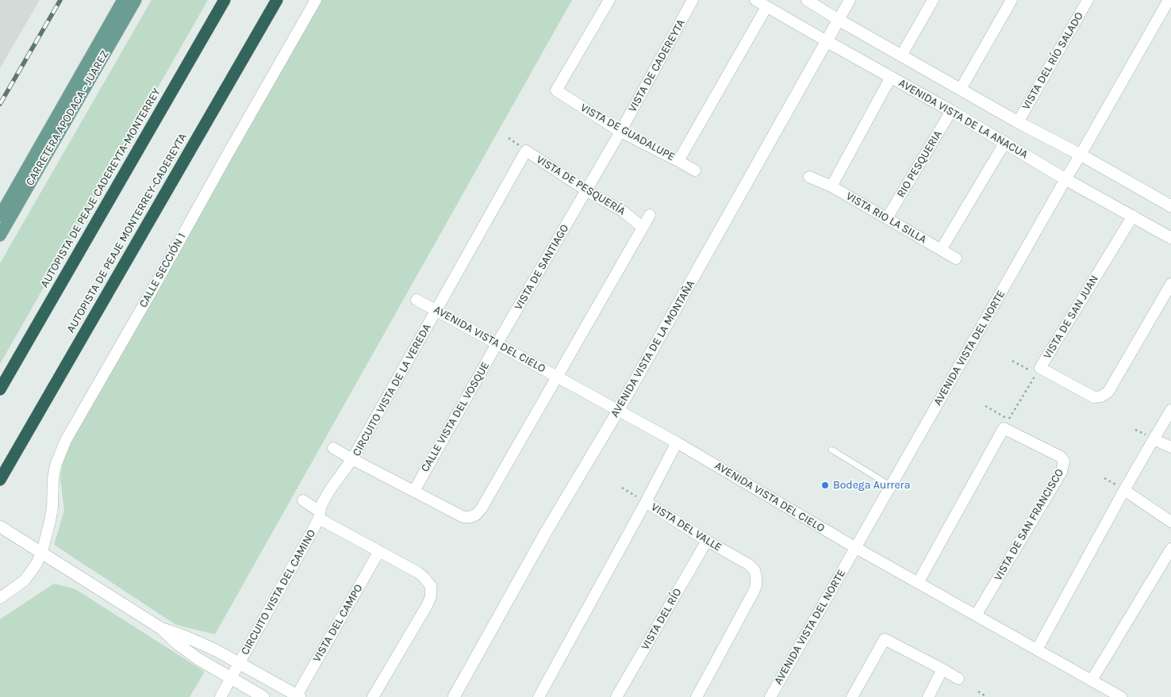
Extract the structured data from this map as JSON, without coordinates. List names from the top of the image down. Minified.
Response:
{"streets":{"highway":["AUTOPISTA DE PEAJE CADEREYTA-MONTERREY","AUTOPISTA DE PEAJE MONTERREY-CADEREYTA"],"main road":["CARRETERA APODACA - JUAREZ"],"street":["VISTA DEL RÍO SALADO","VISTA DE CADEREYTA","AVENIDA VISTA DE LA ANACUA","VISTA DE GUADALUPE","RIO PESQUERIA","VISTA DE PESQUERÍA","VISTA RIO LA SILLA","VISTA DE SANTIAGO","CALLE SECCIÓN 1","VISTA DE SAN JUAN","AVENIDA VISTA DEL CIELO","AVENIDA VISTA DEL NORTE","AVENIDA VISTA DE LA MONTAÑA","CIRCUITO VISTA DE LA VEREDA","CALLE VISTA DEL VOSQUE","VISTA DE SAN FRANCISCO","VISTA DEL VALLE","CIRCUITO VISTA DEL CAMINO","VISTA DEL RÍO","VISTA DEL CAMPO"]},"crossings":[["VISTA DE CADEREYTA","VISTA DE GUADALUPE"],["VISTA DE CADEREYTA","VISTA DE PESQUERÍA"],["VISTA DE CADEREYTA","VISTA DE SANTIAGO"],["AVENIDA VISTA DE LA ANACUA","VISTA DE GUADALUPE"],["AVENIDA VISTA DE LA ANACUA","RIO PESQUERIA"],["AVENIDA VISTA DE LA ANACUA","VISTA DE SAN JUAN"],["AVENIDA VISTA DE LA ANACUA","AVENIDA VISTA DEL NORTE"],["AVENIDA VISTA DE LA ANACUA","AVENIDA VISTA DE LA MONTAÑA"],["RIO PESQUERIA","VISTA RIO LA SILLA"],["VISTA DE PESQUERÍA","VISTA DE SANTIAGO"],["VISTA DE PESQUERÍA","AVENIDA VISTA DEL CIELO"],["VISTA DE PESQUERÍA","CIRCUITO VISTA DE LA VEREDA"],["VISTA DE SANTIAGO","AVENIDA VISTA DEL CIELO"],["VISTA DE SANTIAGO","CALLE VISTA DEL VOSQUE"],["AVENIDA VISTA DEL CIELO","AVENIDA VISTA DEL NORTE"],["AVENIDA VISTA DEL CIELO","AVENIDA VISTA DE LA MONTAÑA"],["AVENIDA VISTA DEL CIELO","CIRCUITO VISTA DE LA VEREDA"],["AVENIDA VISTA DEL CIELO","CALLE VISTA DEL VOSQUE"],["AVENIDA VISTA DEL CIELO","VISTA DE SAN FRANCISCO"],["CIRCUITO VISTA DE LA VEREDA","CALLE VISTA DEL VOSQUE"],["VISTA DEL VALLE","VISTA DEL RÍO"],["CIRCUITO VISTA DEL CAMINO","VISTA DEL CAMPO"]],"places":["Bodega Aurrera"]}
